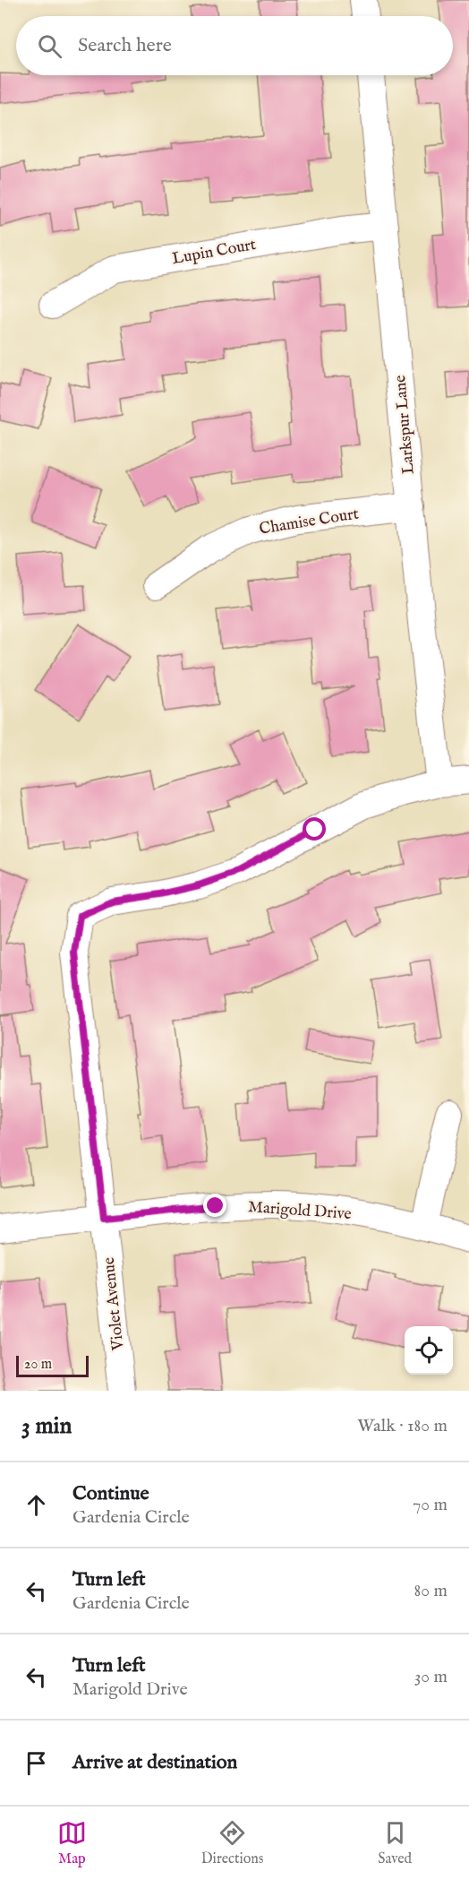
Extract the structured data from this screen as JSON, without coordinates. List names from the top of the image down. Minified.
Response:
{"streets":{"street":["Lupin Court","Larkspur Lane","Chamise Court","Marigold Drive","Violet Avenue"]},"crossings":[["Lupin Court","Larkspur Lane"],["Larkspur Lane","Chamise Court"],["Larkspur Lane","Violet Avenue"],["Marigold Drive","Violet Avenue"]],"scale_bar":"20 m","page":{"search":"Search here","scale":"20 m","heading":["3 min","Walk · 180 m"],"list":[["Continue","Gardenia Circle","70 m"],["Turn left","Gardenia Circle","80 m"],["Turn left","Marigold Drive","30 m"],"Arrive at destination"],"nav":["Map","Directions","Saved"]}}
